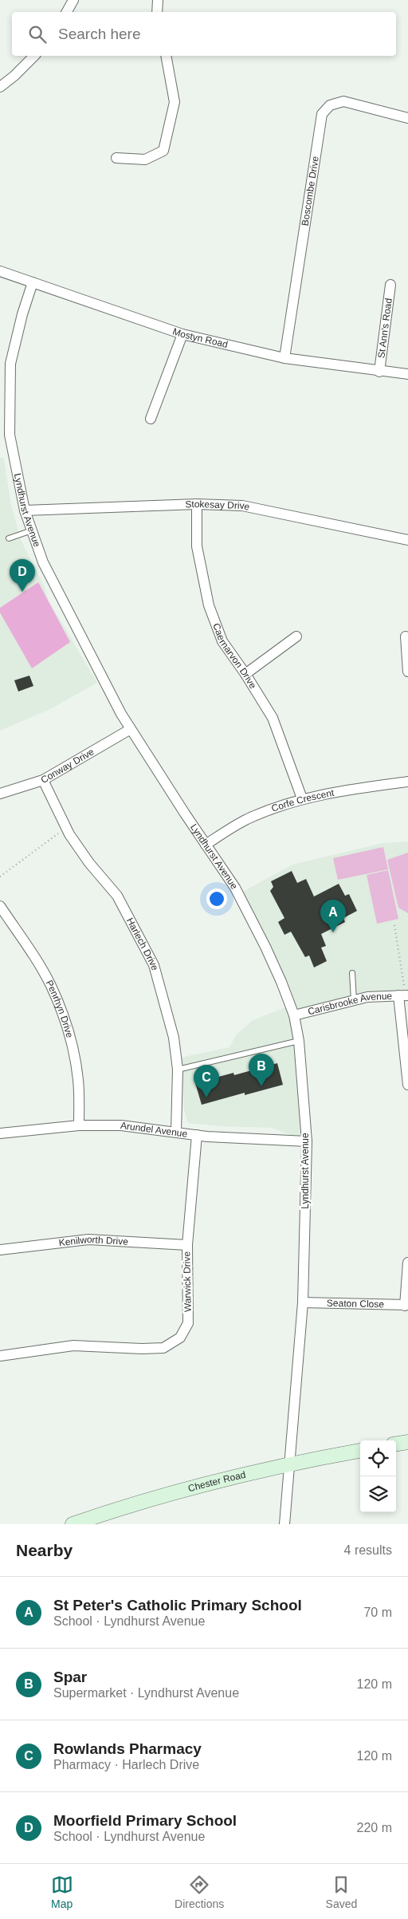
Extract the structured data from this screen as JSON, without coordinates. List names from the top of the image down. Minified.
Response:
{"streets":{"street":["Boscombe Drive","St Ann's Road","Mostyn Road","Stokesay Drive","Lyndhurst Avenue","Caernarvon Drive","Conway Drive","Corfe Crescent","Harlech Drive","Carisbrooke Avenue","Penrhyn Drive","Arundel Avenue","Kenilworth Drive","Warwick Drive","Seaton Close","Chester Road"]},"crossings":[["Boscombe Drive","Mostyn Road"],["St Ann's Road","Mostyn Road"],["Mostyn Road","Lyndhurst Avenue"],["Stokesay Drive","Lyndhurst Avenue"],["Stokesay Drive","Caernarvon Drive"],["Lyndhurst Avenue","Conway Drive"],["Lyndhurst Avenue","Corfe Crescent"],["Lyndhurst Avenue","Carisbrooke Avenue"],["Lyndhurst Avenue","Arundel Avenue"],["Lyndhurst Avenue","Seaton Close"],["Lyndhurst Avenue","Chester Road"],["Caernarvon Drive","Corfe Crescent"],["Conway Drive","Harlech Drive"],["Harlech Drive","Arundel Avenue"],["Penrhyn Drive","Arundel Avenue"],["Arundel Avenue","Warwick Drive"],["Kenilworth Drive","Warwick Drive"]],"page":{"search":"Search here","pins":["D","A","B","C"],"heading":["Nearby","4 results"],"list":[{"mark":"A","name":"St Peter's Catholic Primary School","note":"School · Lyndhurst Avenue","value":"70 m"},{"mark":"B","name":"Spar","note":"Supermarket · Lyndhurst Avenue","value":"120 m"},{"mark":"C","name":"Rowlands Pharmacy","note":"Pharmacy · Harlech Drive","value":"120 m"},{"mark":"D","name":"Moorfield Primary School","note":"School · Lyndhurst Avenue","value":"220 m"}],"nav":["Map","Directions","Saved"]}}
